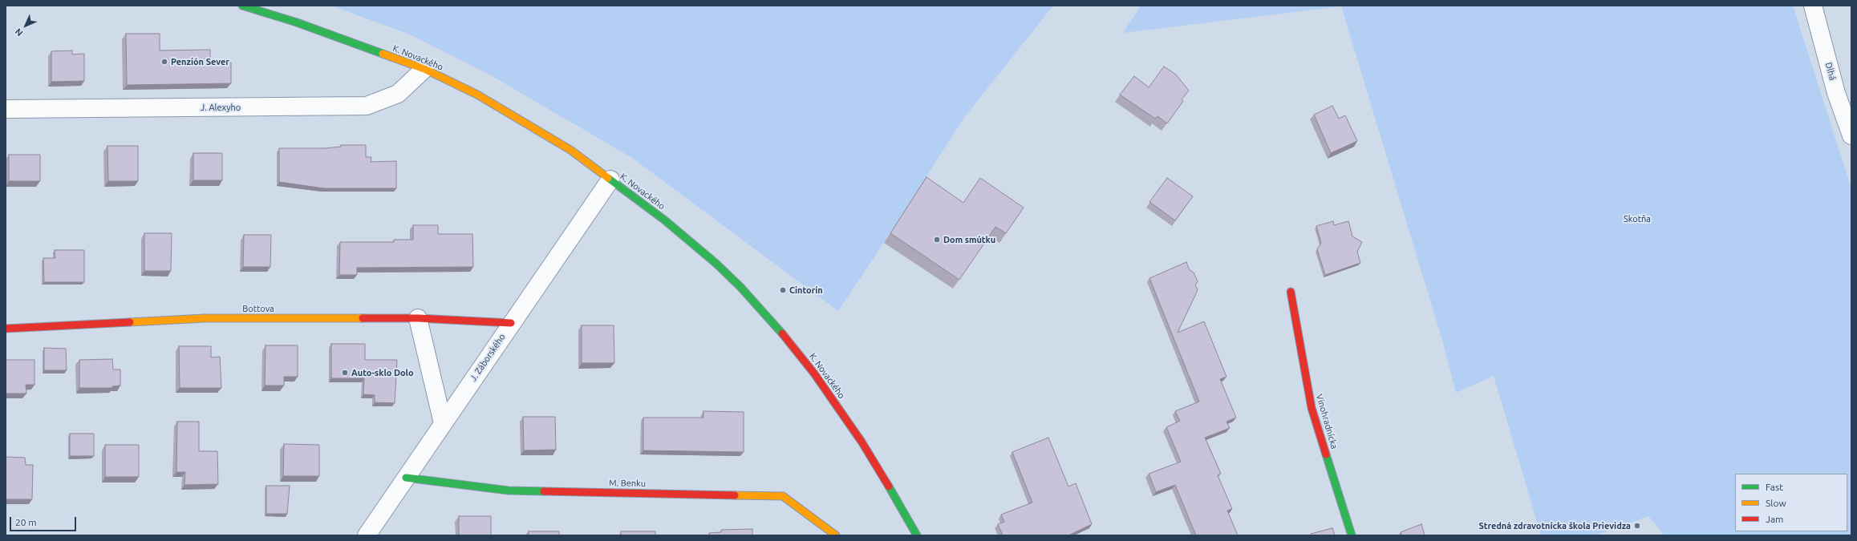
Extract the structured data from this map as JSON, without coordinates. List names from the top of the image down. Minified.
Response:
{"streets":{"street":["K. Novackého","Dlhá","J. Alexyho","Bottova","J. Záborského","Vinohradnícka","M. Benku"]},"crossings":[["K. Novackého","J. Alexyho"],["K. Novackého","J. Záborského"],["Bottova","J. Záborského"],["J. Záborského","M. Benku"]],"parks":["Skotňa"],"places":["Penzión Sever","Dom smútku","Cintorín","Auto-sklo Dolo","Stredná zdravotnícka škola Prievidza"],"legend":["Fast","Slow","Jam"],"scale_bar":"20 m","north":"bottom left"}
